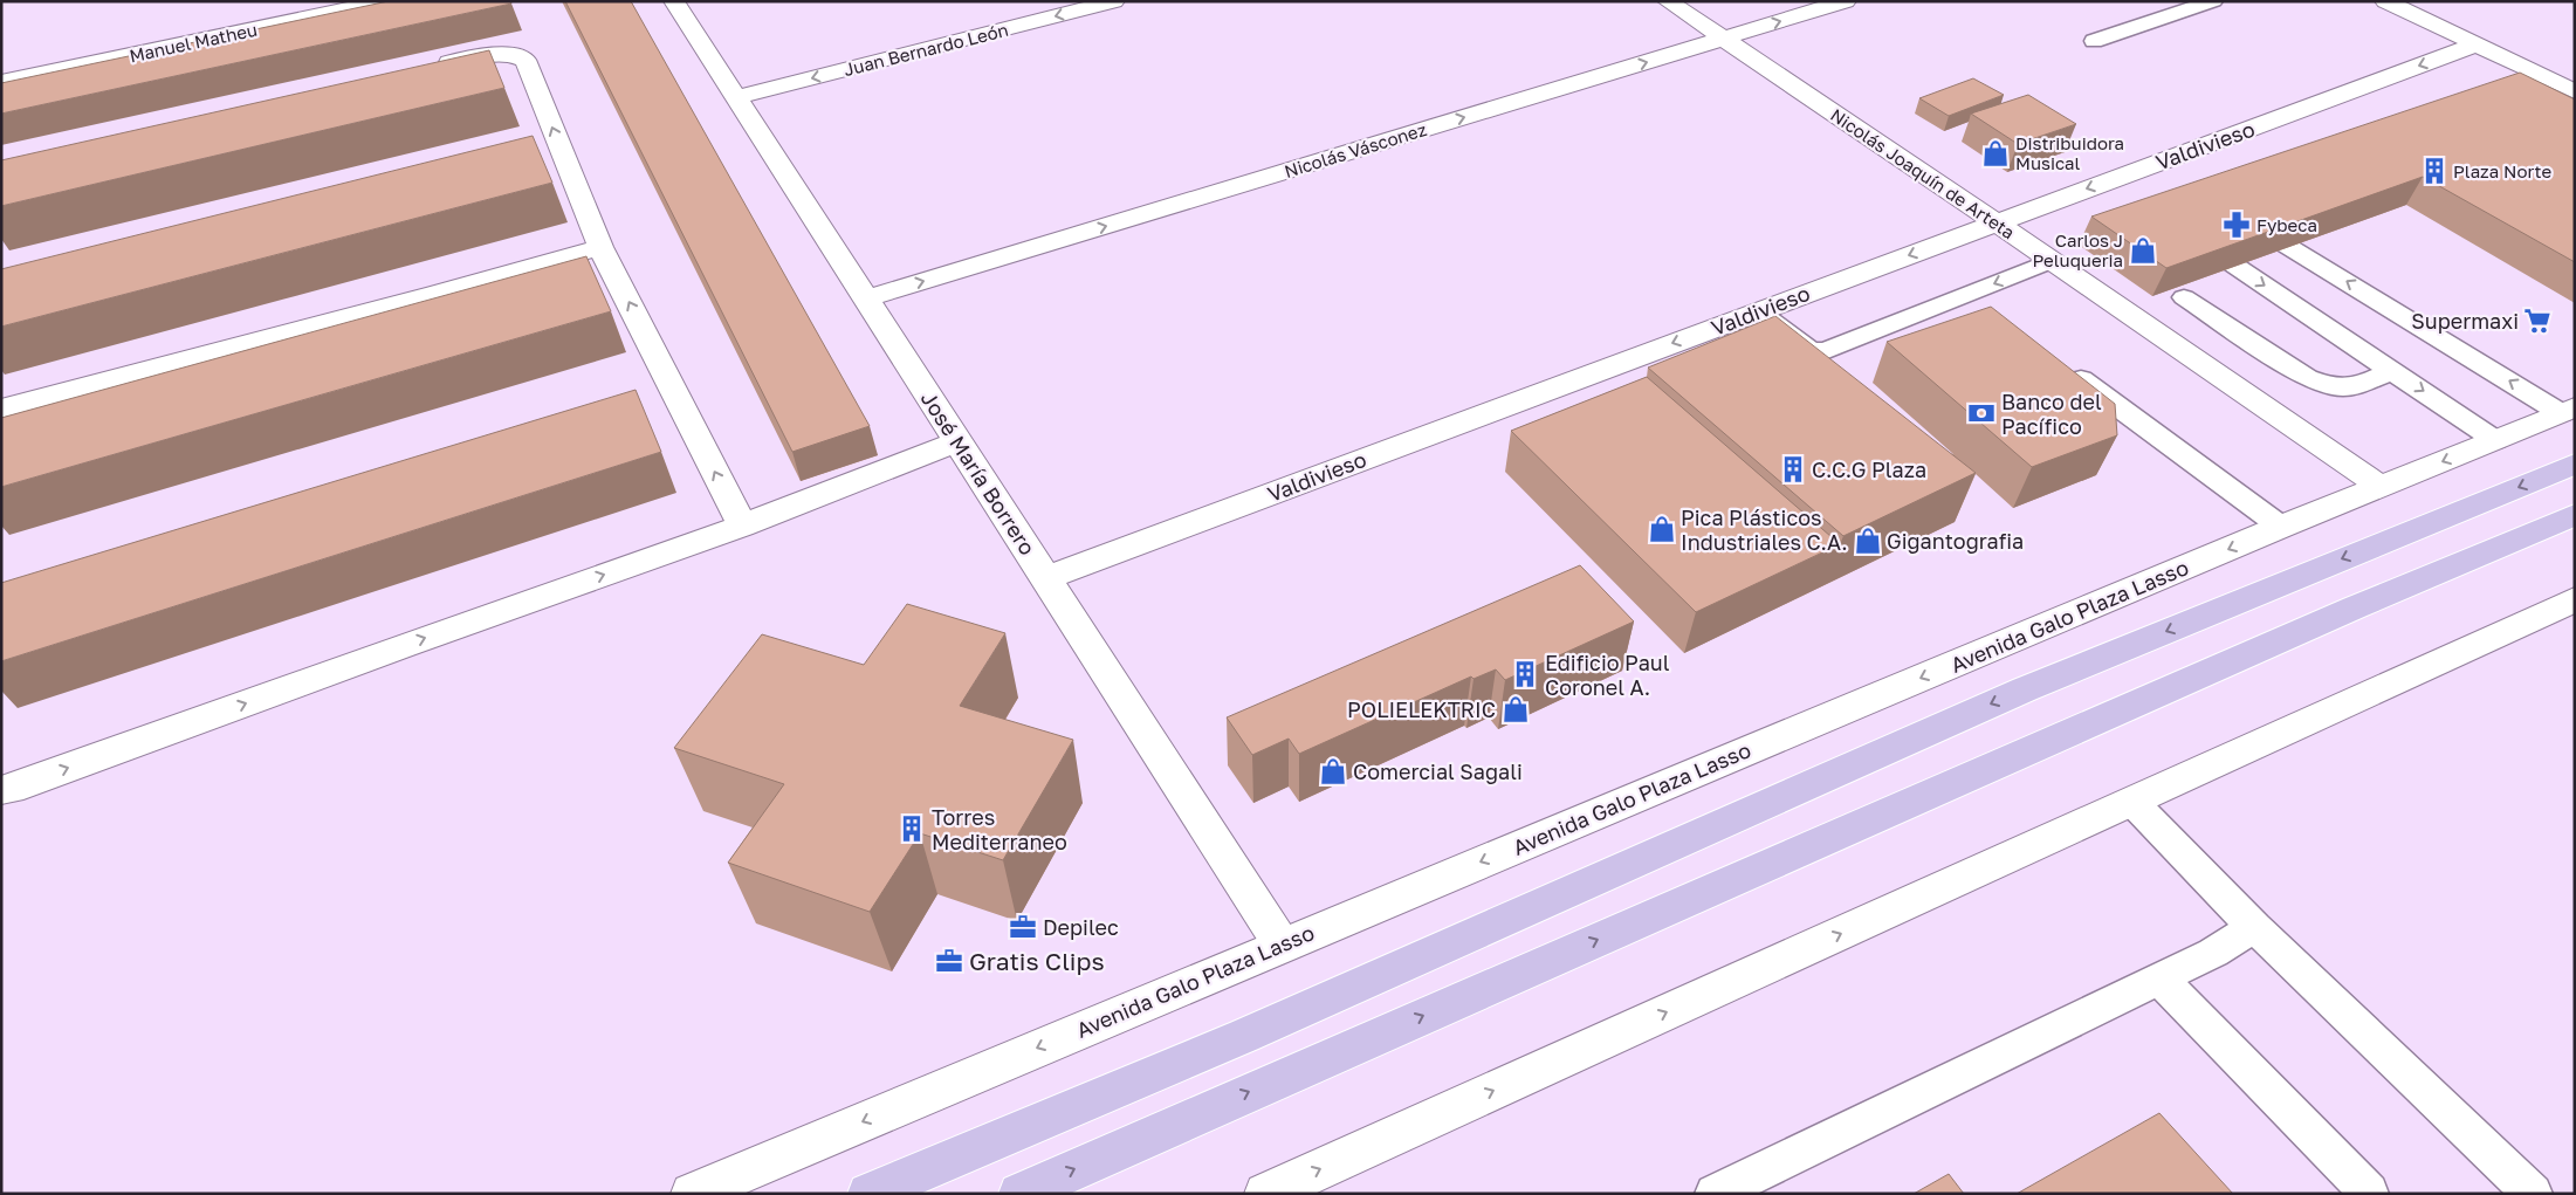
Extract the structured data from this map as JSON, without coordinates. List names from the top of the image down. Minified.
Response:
{"streets":{"street":["Manuel Matheu","Juan Bernardo León","Valdivieso","Nicolás Vásconez","Nicolás Joaquín de Arteta","José María Borrero","Avenida Galo Plaza Lasso"]},"crossings":[["Juan Bernardo León","José María Borrero"],["Valdivieso","Nicolás Joaquín de Arteta"],["Valdivieso","José María Borrero"],["Nicolás Vásconez","Nicolás Joaquín de Arteta"],["Nicolás Vásconez","José María Borrero"],["Nicolás Joaquín de Arteta","Avenida Galo Plaza Lasso"],["José María Borrero","Avenida Galo Plaza Lasso"]],"one_way":["Juan Bernardo León","Valdivieso","Nicolás Vásconez"],"places":{"shop":["Distribuidora Musical","Carlos J Peluqueria","Pica Plásticos Industriales C.A.","Gigantografia","POLIELEKTRIC","Comercial Sagali"],"building":["Plaza Norte","C.C.G Plaza","Edificio Paul Coronel A.","Torres Mediterraneo"],"pharmacy":["Fybeca"],"supermarket":["Supermaxi"],"bank":["Banco del Pacífico"],"office":["Depilec","Gratis Clips"]}}
